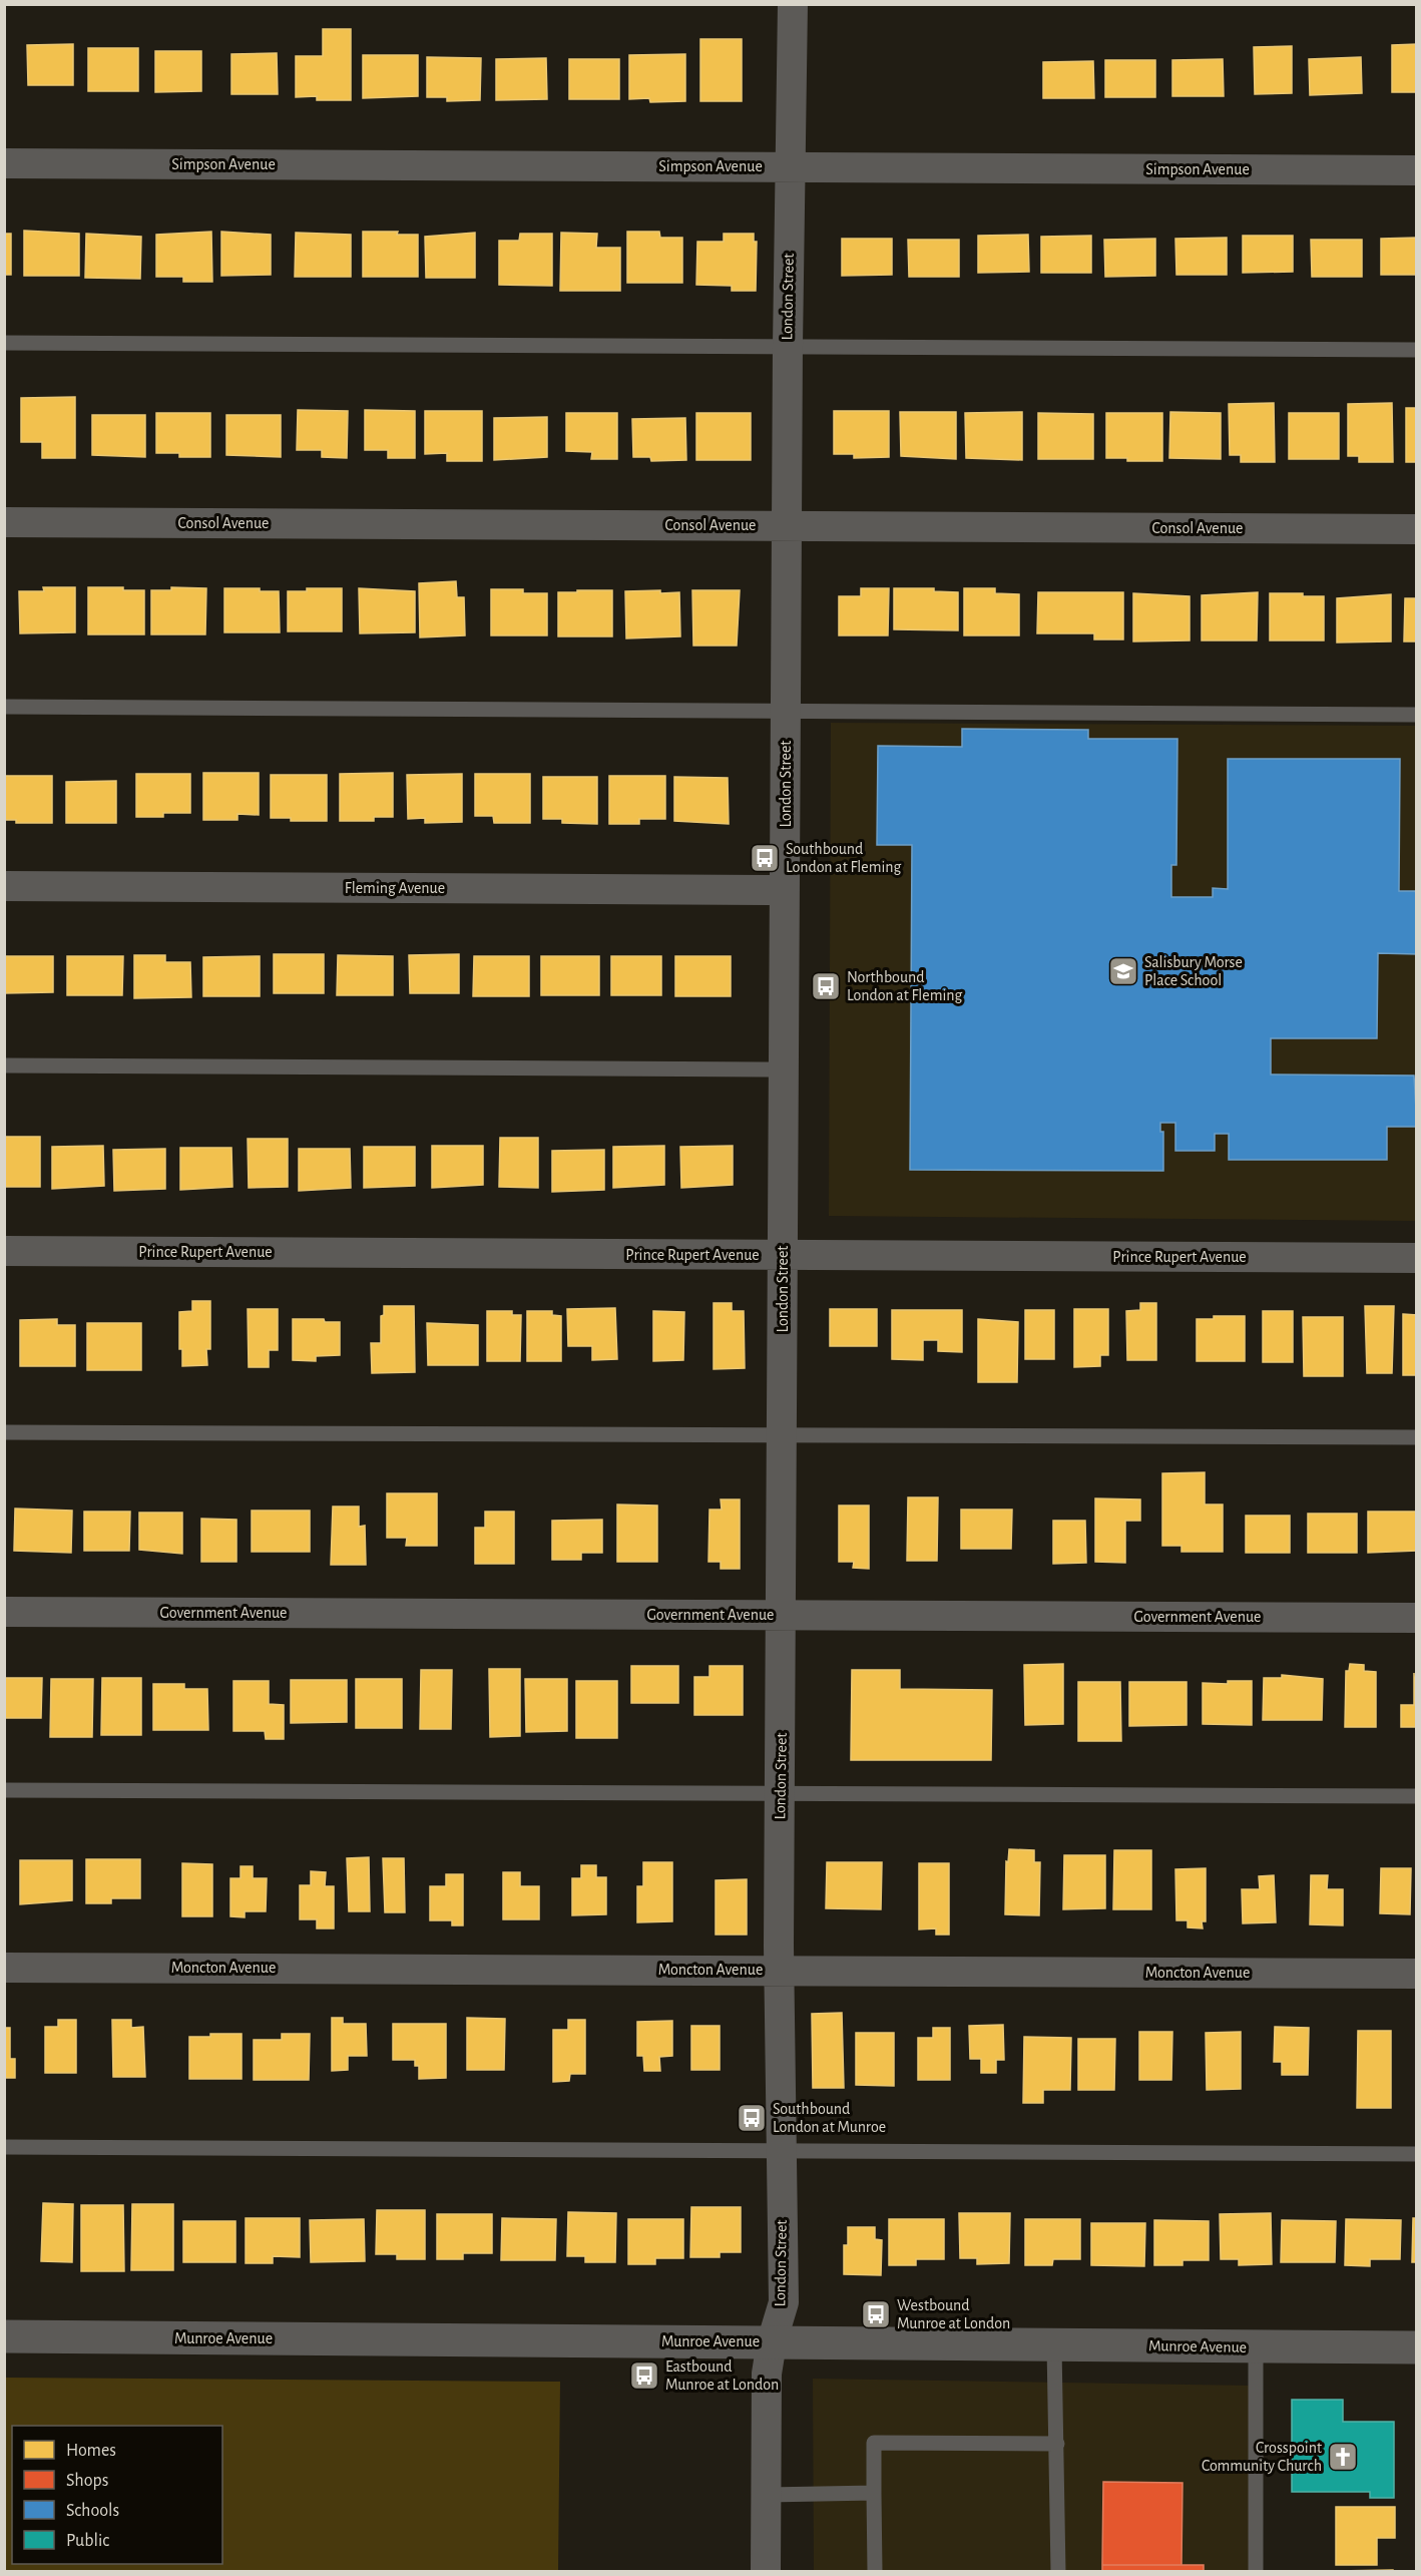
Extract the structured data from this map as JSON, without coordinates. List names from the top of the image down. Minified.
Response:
{"streets":{"street":["Simpson Avenue","London Street","Consol Avenue","Fleming Avenue","Prince Rupert Avenue","Government Avenue","Moncton Avenue","Munroe Avenue"]},"crossings":[["Simpson Avenue","London Street"],["London Street","Consol Avenue"],["London Street","Fleming Avenue"],["London Street","Prince Rupert Avenue"],["London Street","Government Avenue"],["London Street","Moncton Avenue"],["London Street","Munroe Avenue"]],"places":{"bus stop":["Southbound London at Fleming","Northbound London at Fleming","Southbound London at Munroe","Westbound Munroe at London","Eastbound Munroe at London"],"school or university":["Salisbury Morse Place School"],"church":["Crosspoint Community Church"]},"legend":["Homes","Shops","Schools","Public"]}
